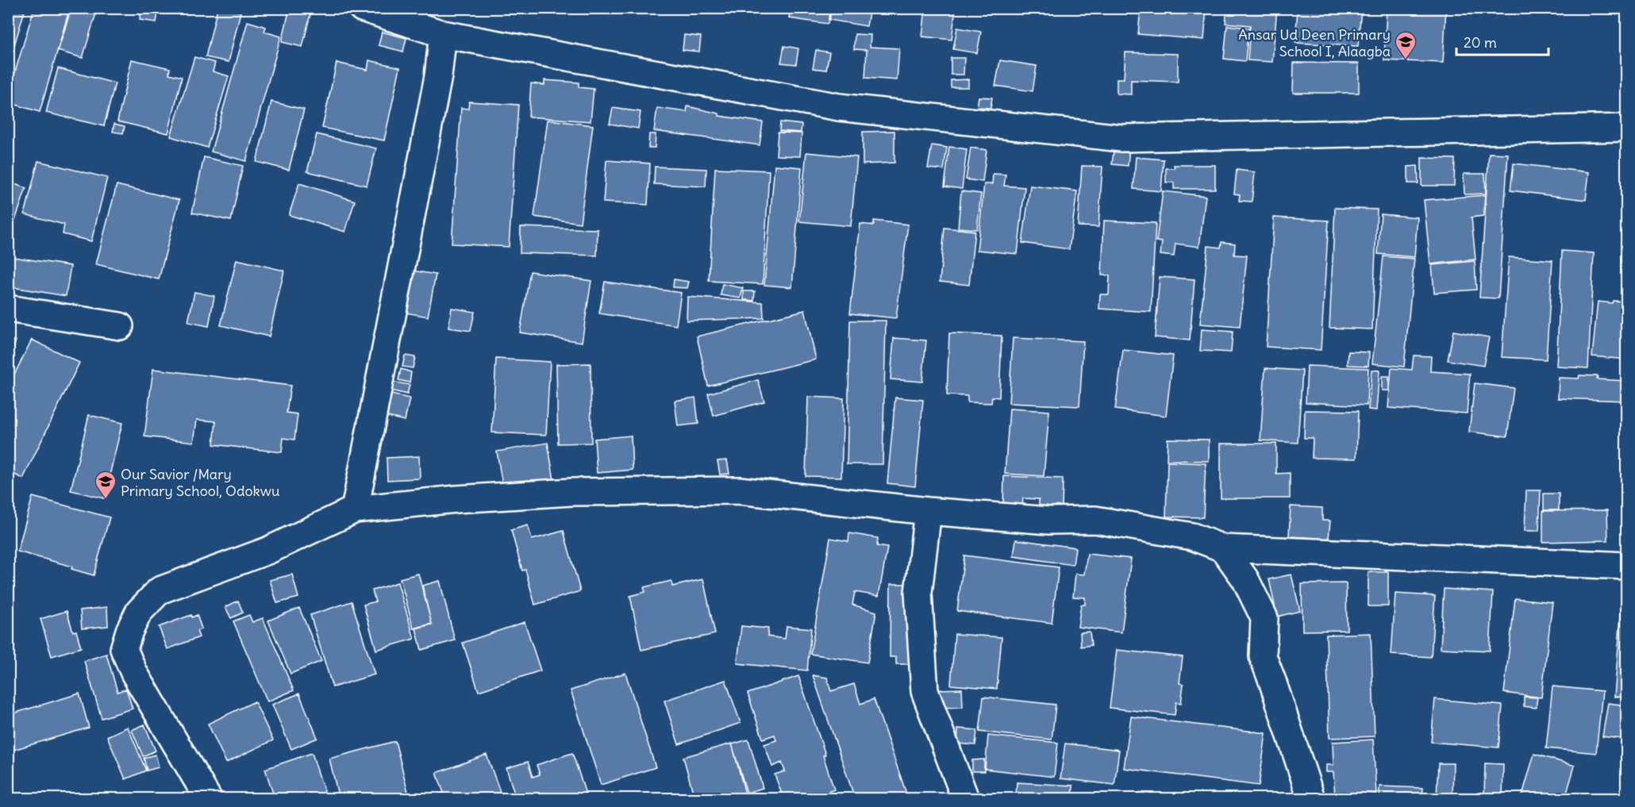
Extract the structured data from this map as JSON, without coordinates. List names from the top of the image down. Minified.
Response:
{"places":{"school or university":["Ansar Ud Deen Primary School I, Alaagba","Our Savior /Mary Primary School, Odokwu"]},"scale_bar":"20 m"}
